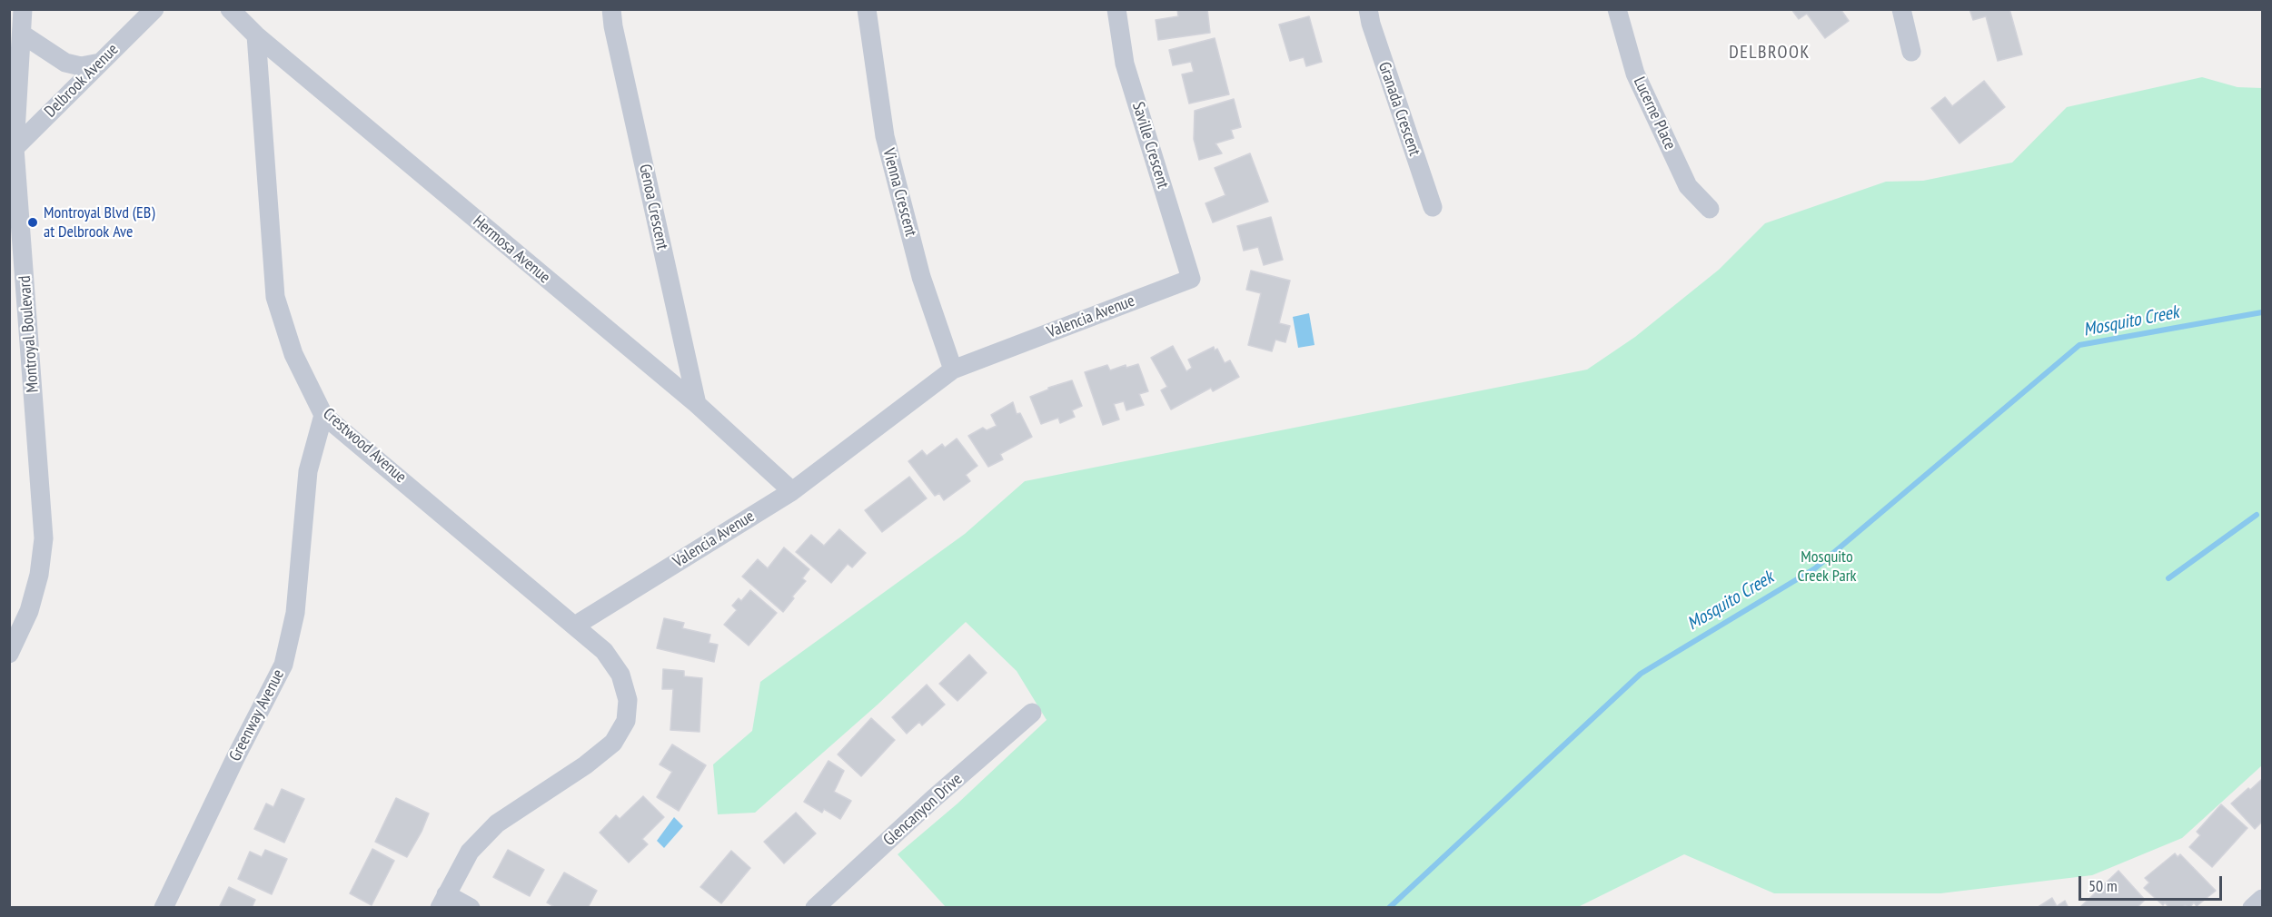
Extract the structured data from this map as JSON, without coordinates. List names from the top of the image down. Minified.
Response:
{"streets":{"street":["Delbrook Avenue","Granada Crescent","Lucerne Place","Saville Crescent","Vienna Crescent","Genoa Crescent","Hermosa Avenue","Valencia Avenue","Montroyal Boulevard","Crestwood Avenue","Greenway Avenue","Glencanyon Drive"]},"crossings":[["Delbrook Avenue","Montroyal Boulevard"],["Saville Crescent","Valencia Avenue"],["Vienna Crescent","Valencia Avenue"],["Genoa Crescent","Hermosa Avenue"],["Hermosa Avenue","Valencia Avenue"],["Hermosa Avenue","Crestwood Avenue"],["Valencia Avenue","Crestwood Avenue"],["Crestwood Avenue","Greenway Avenue"]],"districts":["DELBROOK"],"water":["Mosquito Creek"],"parks":["Mosquito Creek Park"],"places":["Montroyal Blvd (EB) at Delbrook Ave"],"scale_bar":"50 m"}
